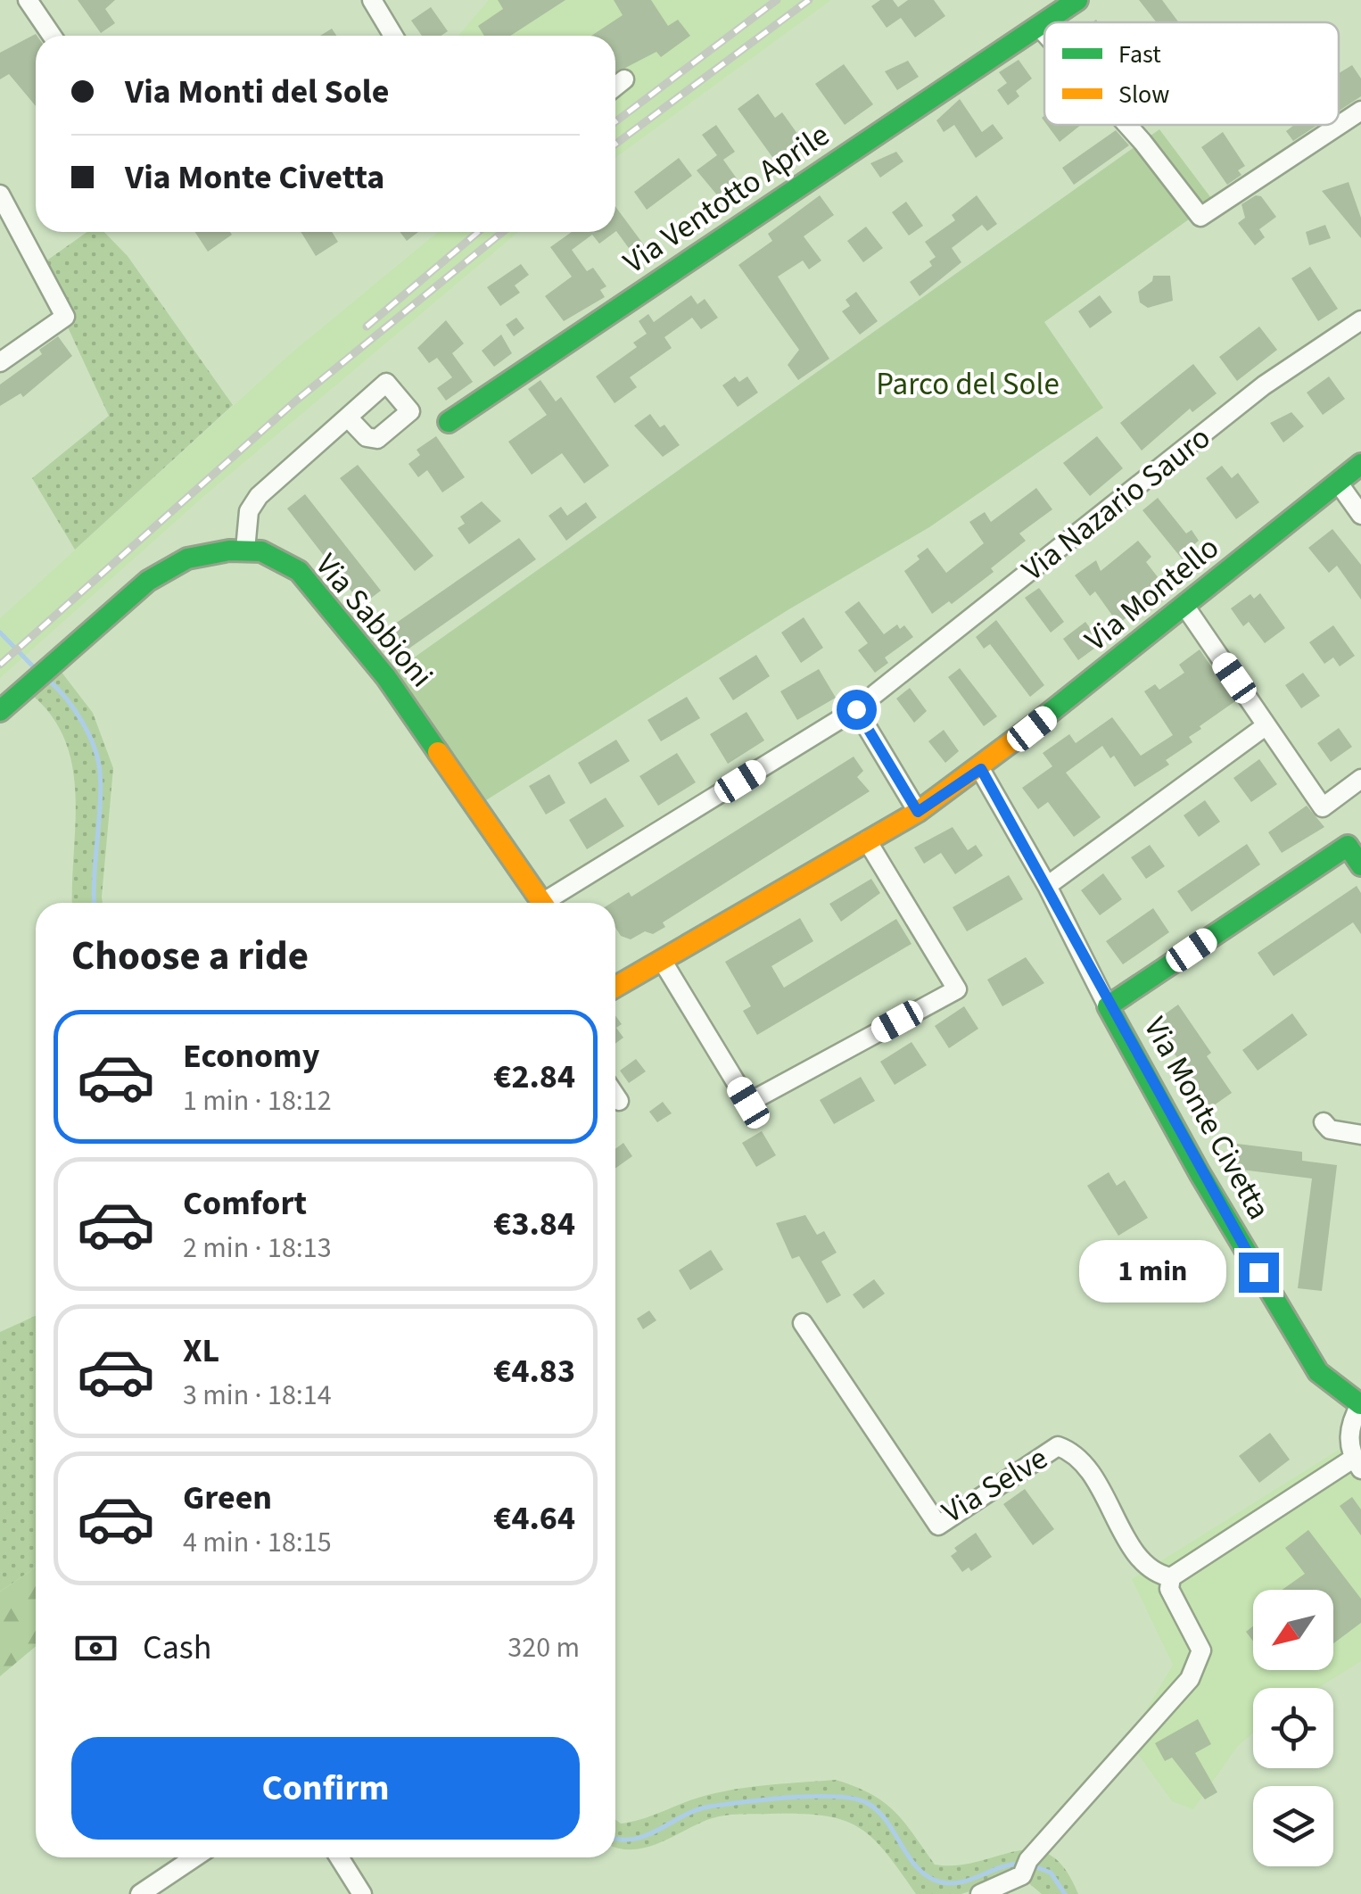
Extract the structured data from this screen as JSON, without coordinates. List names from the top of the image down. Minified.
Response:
{"streets":{"street":["Via Ventotto Aprile","Via Nazario Sauro","Via Montello","Via Sabbioni","Via Monte Civetta","Via Selve"]},"parks":["Parco del Sole"],"legend":["Fast","Slow"],"north":"bottom left","page":{"banner":["Via Monti del Sole","Via Monte Civetta"],"heading":"Choose a ride","list":[{"name":"Economy","note":"1 min · 18:12","value":"€2.84"},{"name":"Comfort","note":"2 min · 18:13","value":"€3.84"},{"name":"XL","note":"3 min · 18:14","value":"€4.83"},{"name":"Green","note":"4 min · 18:15","value":"€4.64"}],"bubble":"1 min","pay":["Cash","320 m"],"buttons":"Confirm"}}
